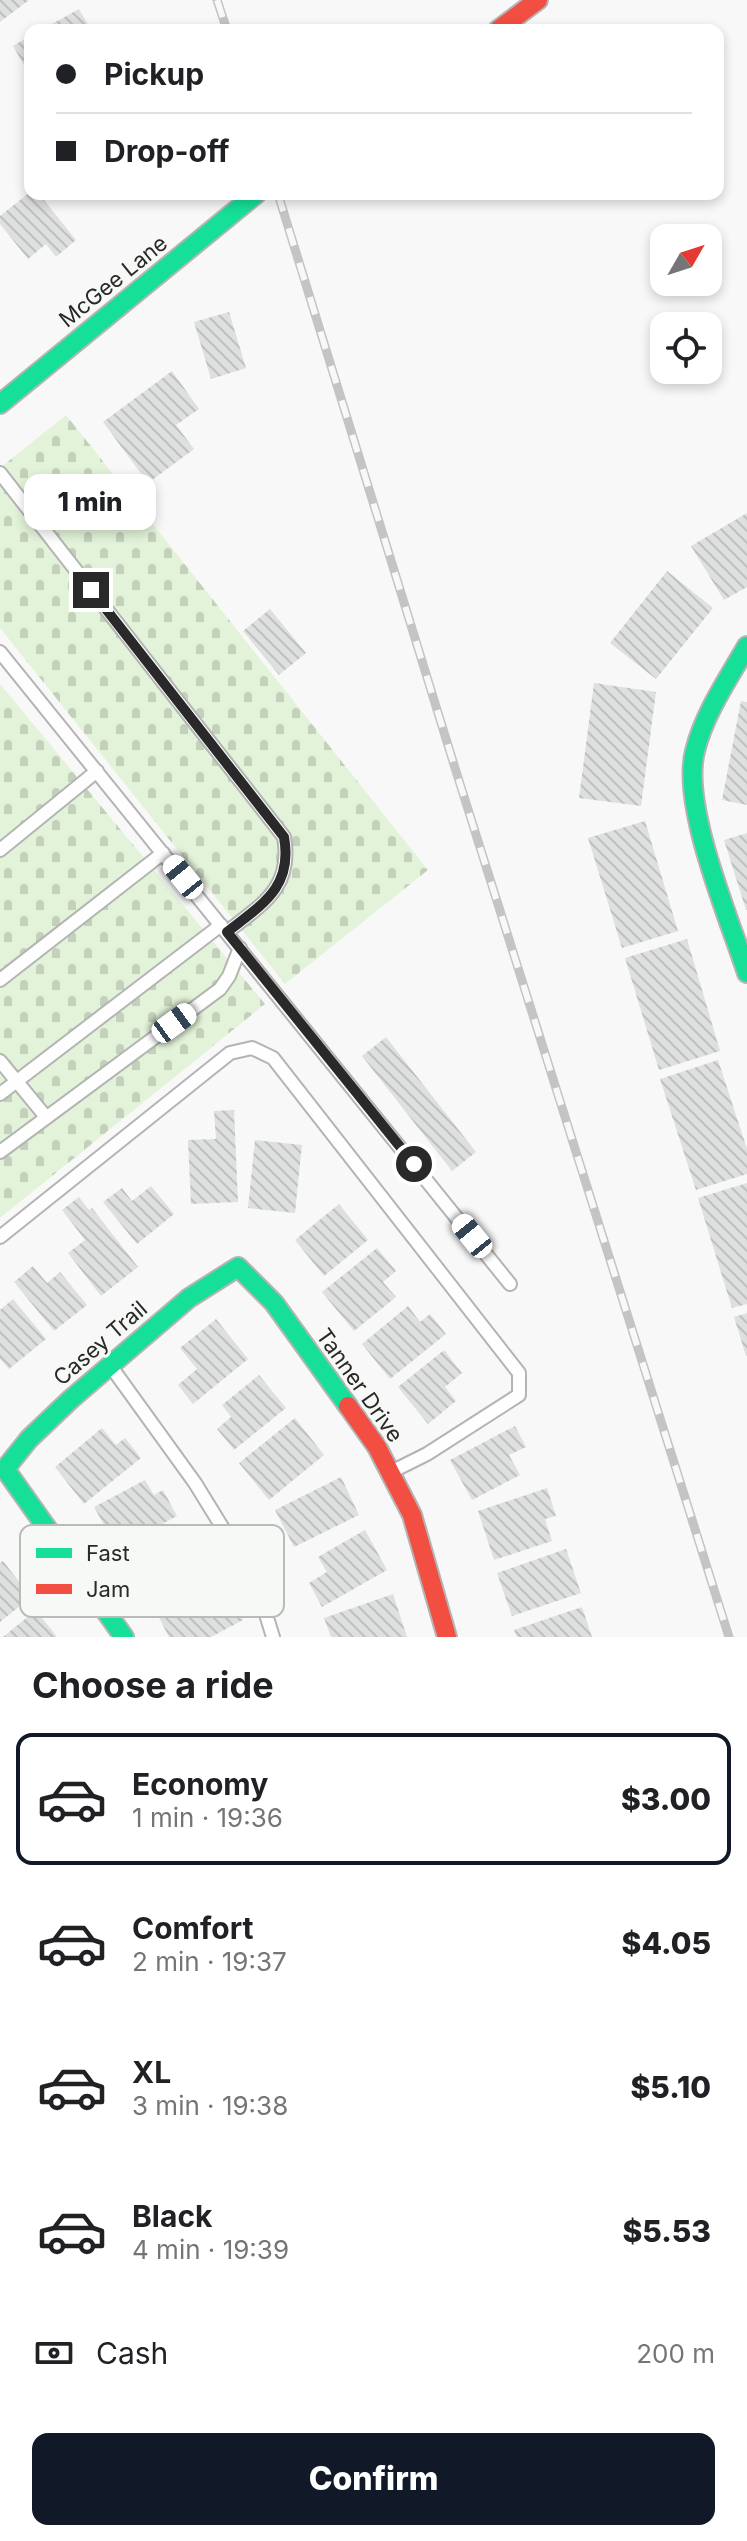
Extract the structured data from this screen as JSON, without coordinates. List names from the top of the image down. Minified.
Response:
{"streets":{"street":["McGee Lane","Casey Trail","Tanner Drive"]},"crossings":[["Casey Trail","Tanner Drive"]],"legend":["Fast","Jam"],"north":"top right","page":{"banner":["Pickup","Drop-off"],"bubble":"1 min","heading":"Choose a ride","list":[{"name":"Economy","note":"1 min · 19:36","value":"$3.00"},{"name":"Comfort","note":"2 min · 19:37","value":"$4.05"},{"name":"XL","note":"3 min · 19:38","value":"$5.10"},{"name":"Black","note":"4 min · 19:39","value":"$5.53"}],"pay":["Cash","200 m"],"buttons":"Confirm"}}
